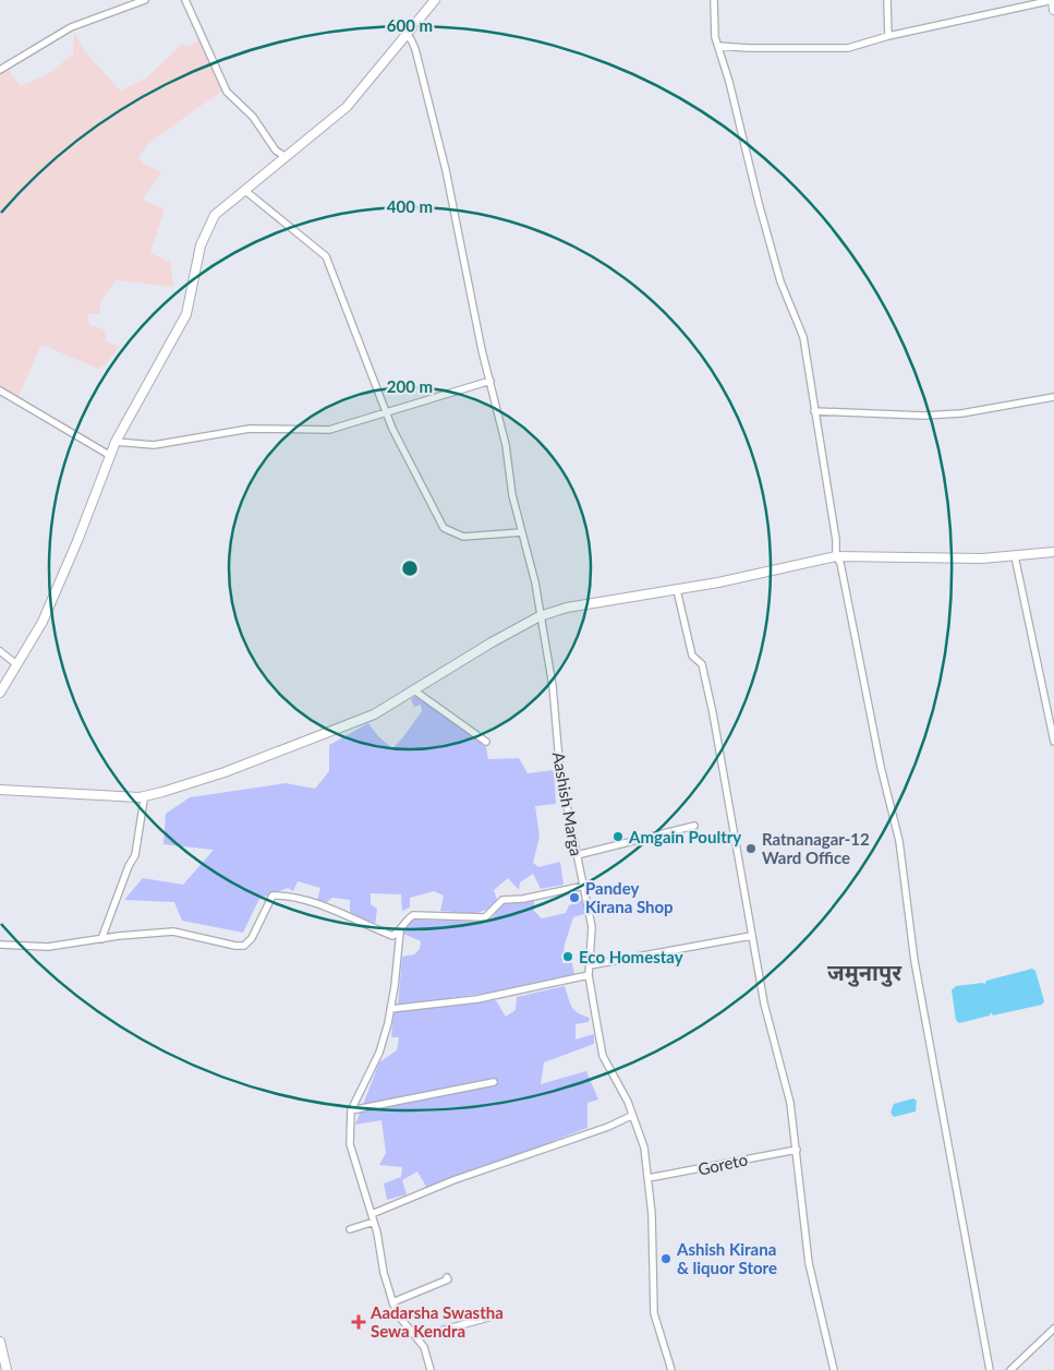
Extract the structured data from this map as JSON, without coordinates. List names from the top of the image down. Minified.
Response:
{"streets":{"street":["Aashish Marga","Goreto"]},"crossings":[["Aashish Marga","Goreto"]],"districts":["जमुनापुर"],"places":{"other":["Amgain Poultry","Ratnanagar-12 Ward Office","Pandey Kirana Shop","Eco Homestay","Ashish Kirana & liquor Store"],"health":["Aadarsha Swastha Sewa Kendra"]},"rings":["600 m","400 m","200 m"]}
